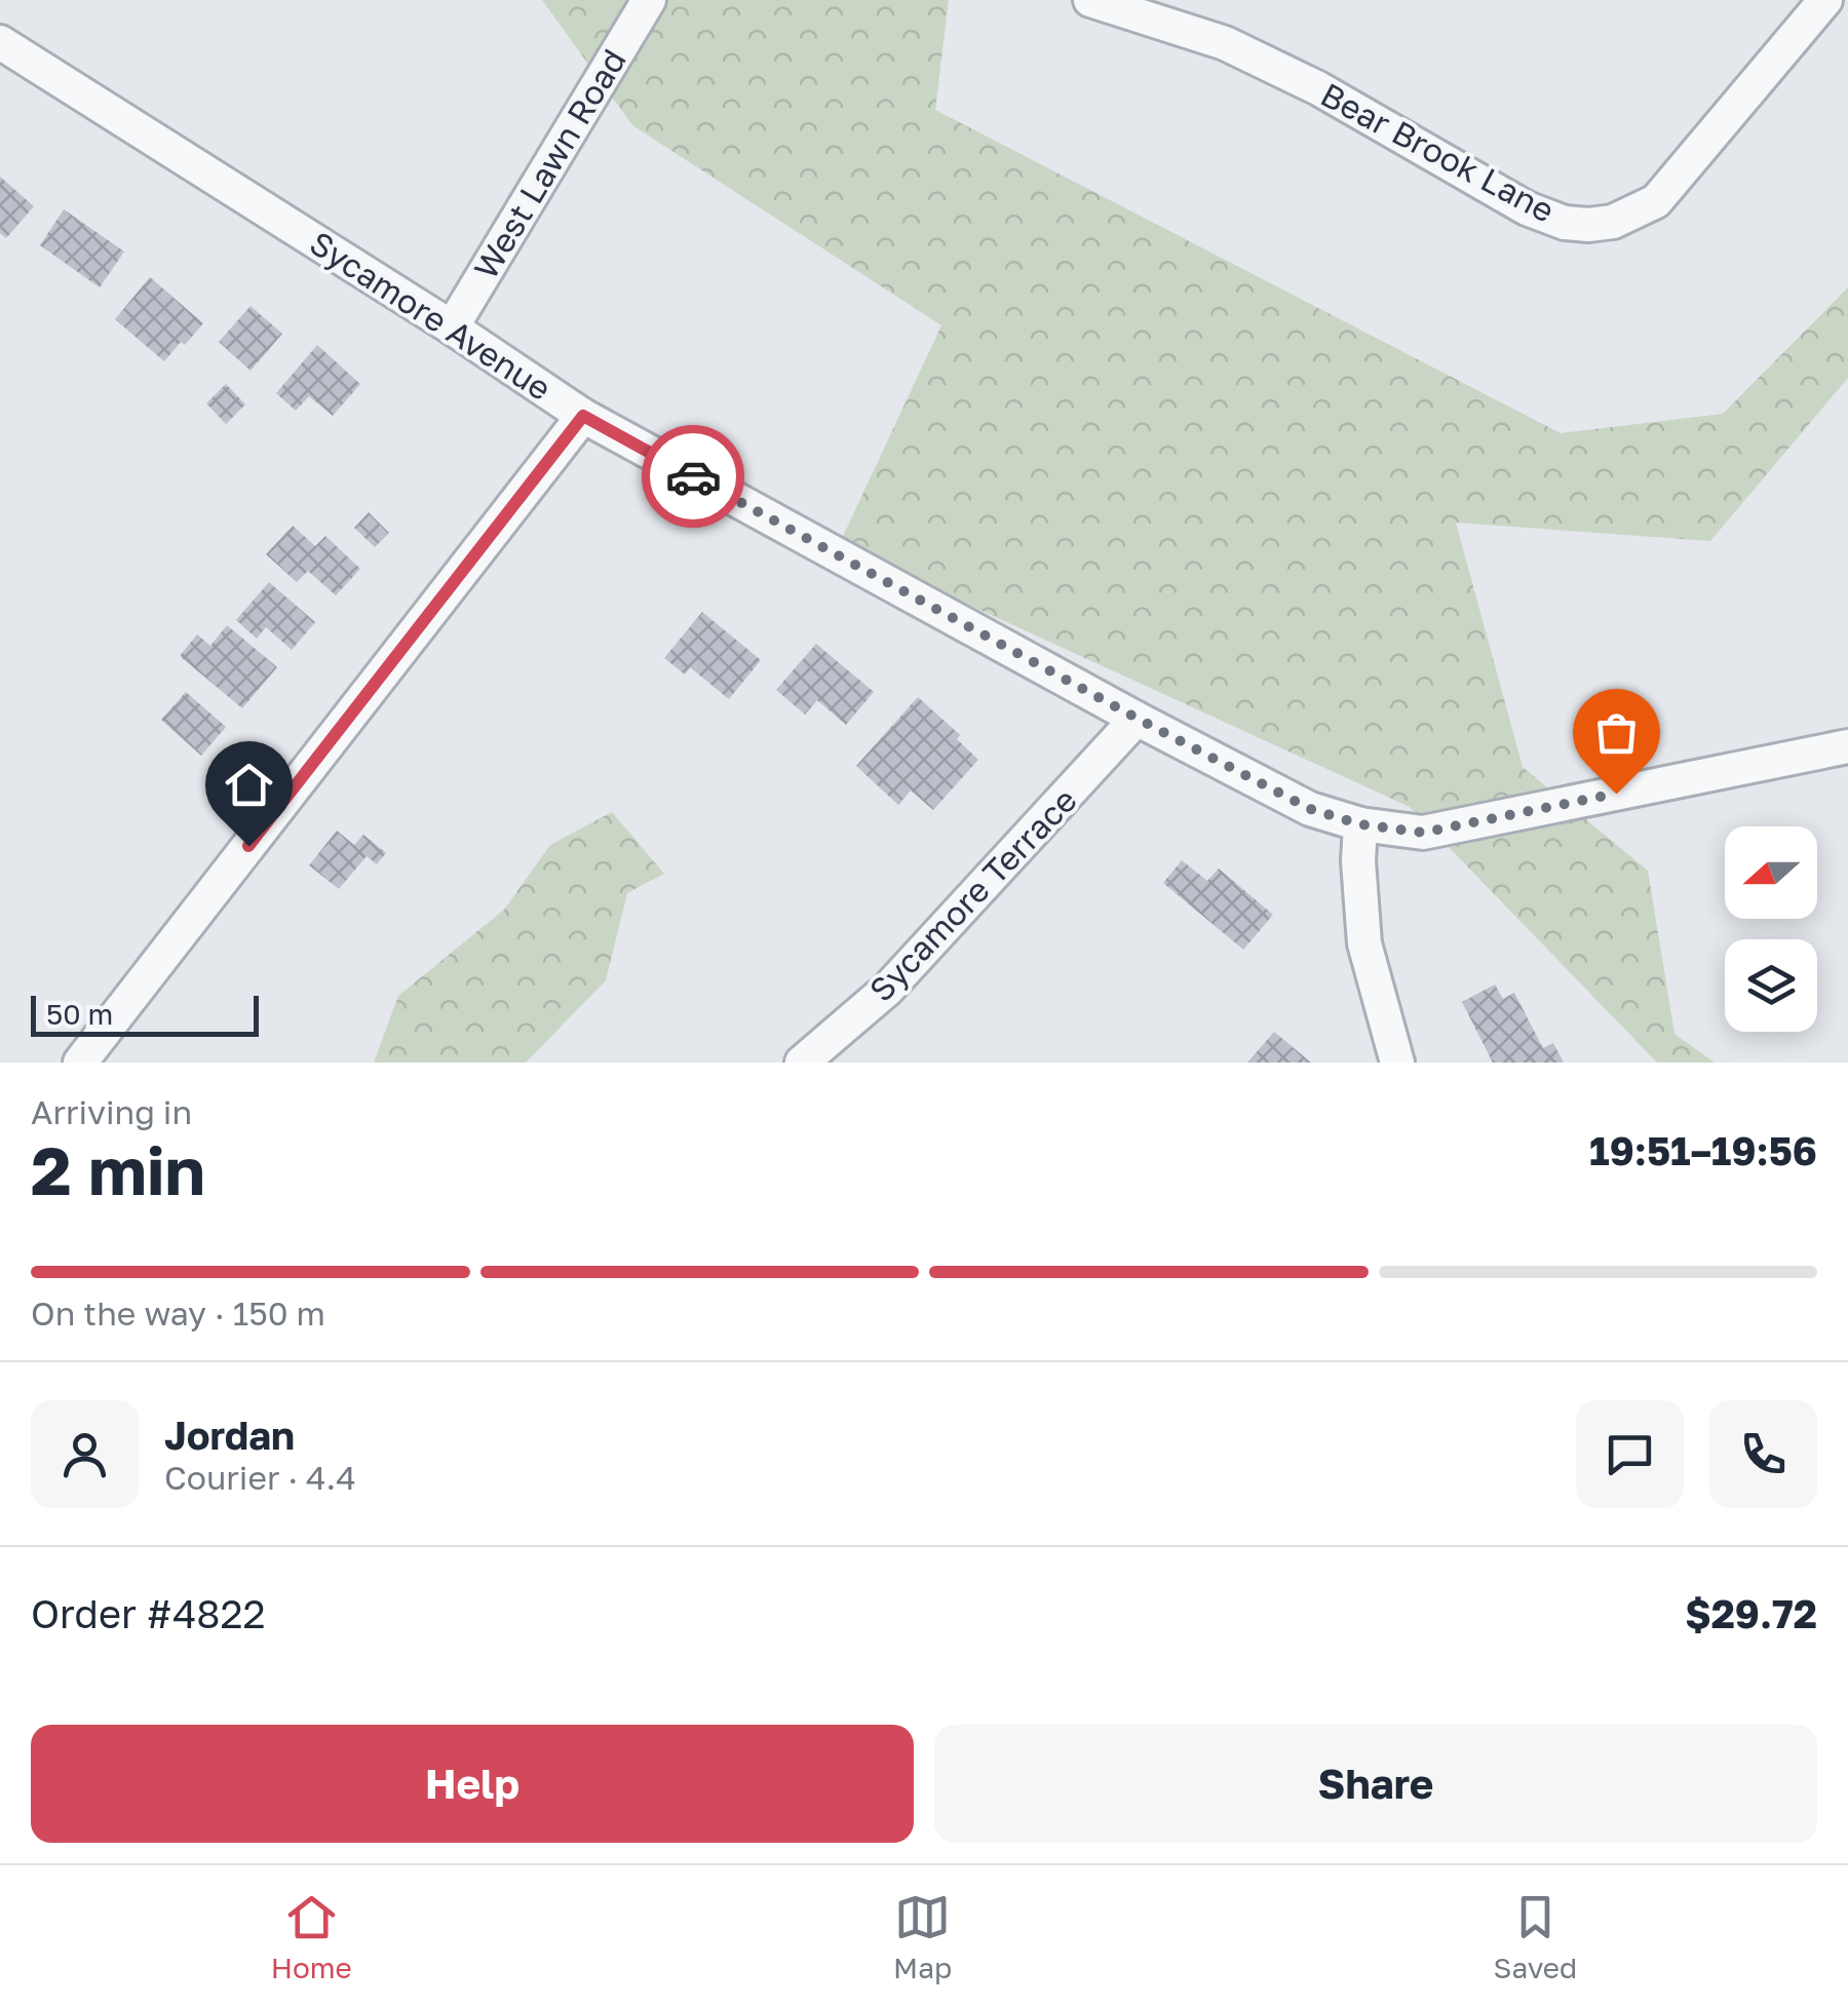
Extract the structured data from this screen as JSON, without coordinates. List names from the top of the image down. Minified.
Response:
{"streets":{"street":["Bear Brook Lane","West Lawn Road","Sycamore Avenue","Sycamore Terrace"]},"crossings":[["West Lawn Road","Sycamore Avenue"],["Sycamore Avenue","Sycamore Terrace"]],"scale_bar":"50 m","north":"left","page":{"scale":"50 m","heading":["2 min","Arriving in","19:51–19:56"],"panel":["Jordan","Courier · 4.4","Order #4822","$29.72"],"bar":"On the way · 150 m","buttons":["Help","Share"],"tabs":["Home","Map","Saved"]}}
